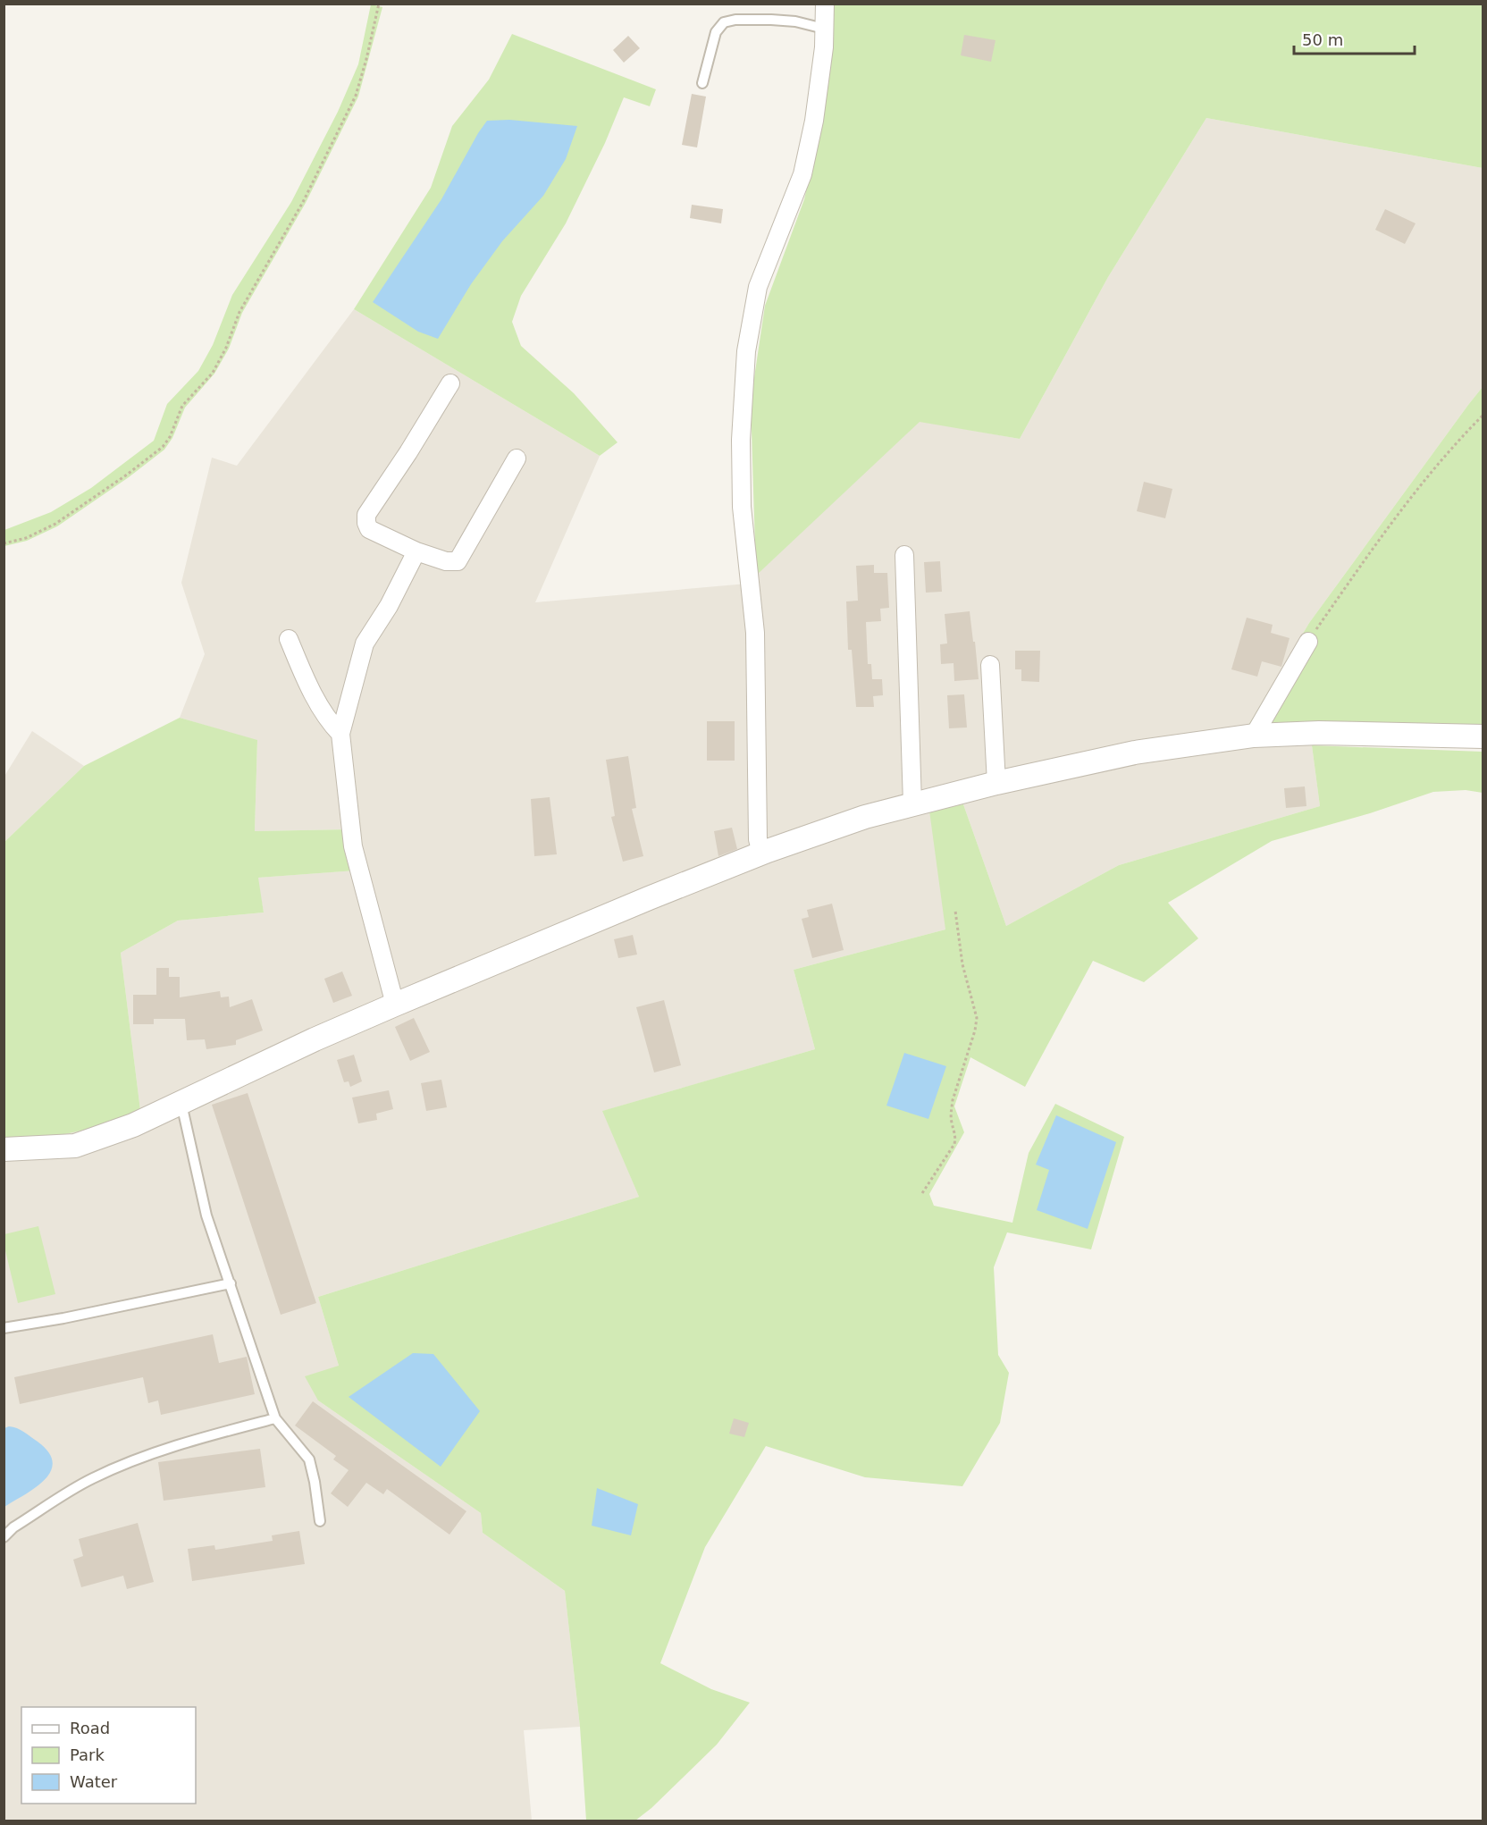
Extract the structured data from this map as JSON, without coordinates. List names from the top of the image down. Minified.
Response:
{"legend":["Road","Park","Water"],"scale_bar":"50 m"}
